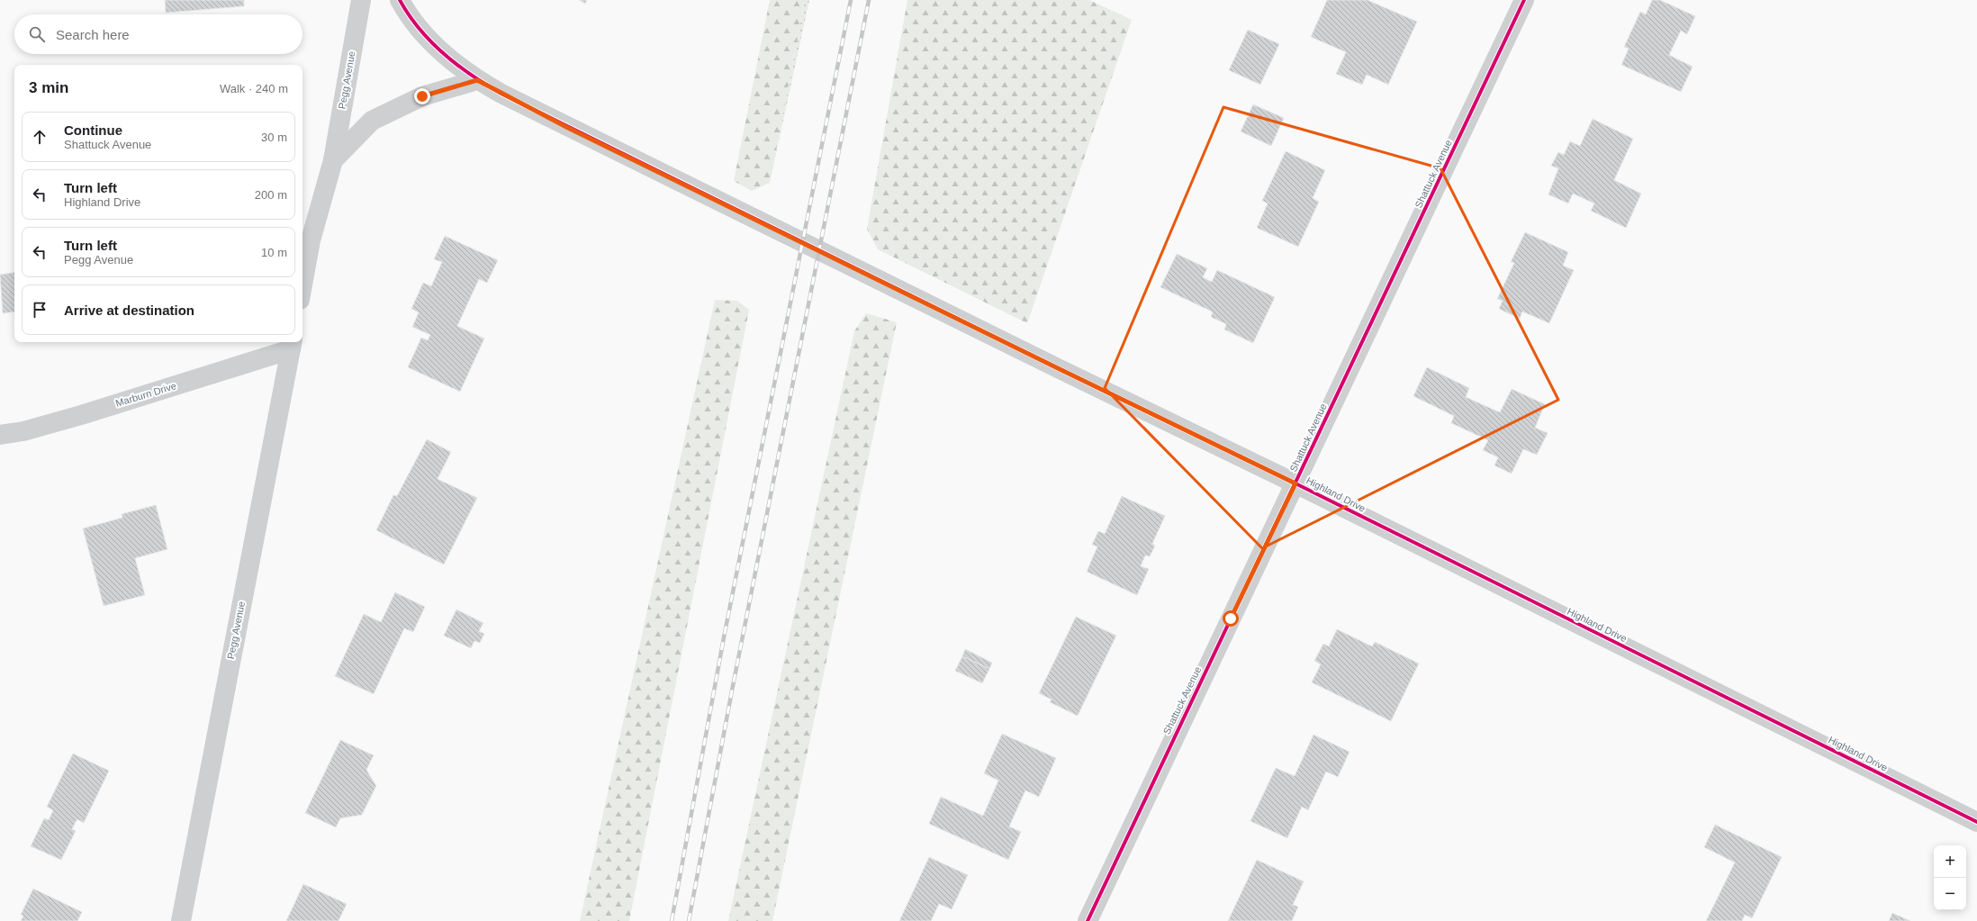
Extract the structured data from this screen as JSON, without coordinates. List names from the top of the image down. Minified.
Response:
{"streets":{"street":["Pegg Avenue","Shattuck Avenue","Marburn Drive","Highland Drive"]},"crossings":[["Pegg Avenue","Marburn Drive"],["Pegg Avenue","Highland Drive"],["Shattuck Avenue","Highland Drive"]],"page":{"search":"Search here","heading":["3 min","Walk · 240 m"],"list":[["Continue","Shattuck Avenue","30 m"],["Turn left","Highland Drive","200 m"],["Turn left","Pegg Avenue","10 m"],"Arrive at destination"],"map_buttons":["+","−"]}}
